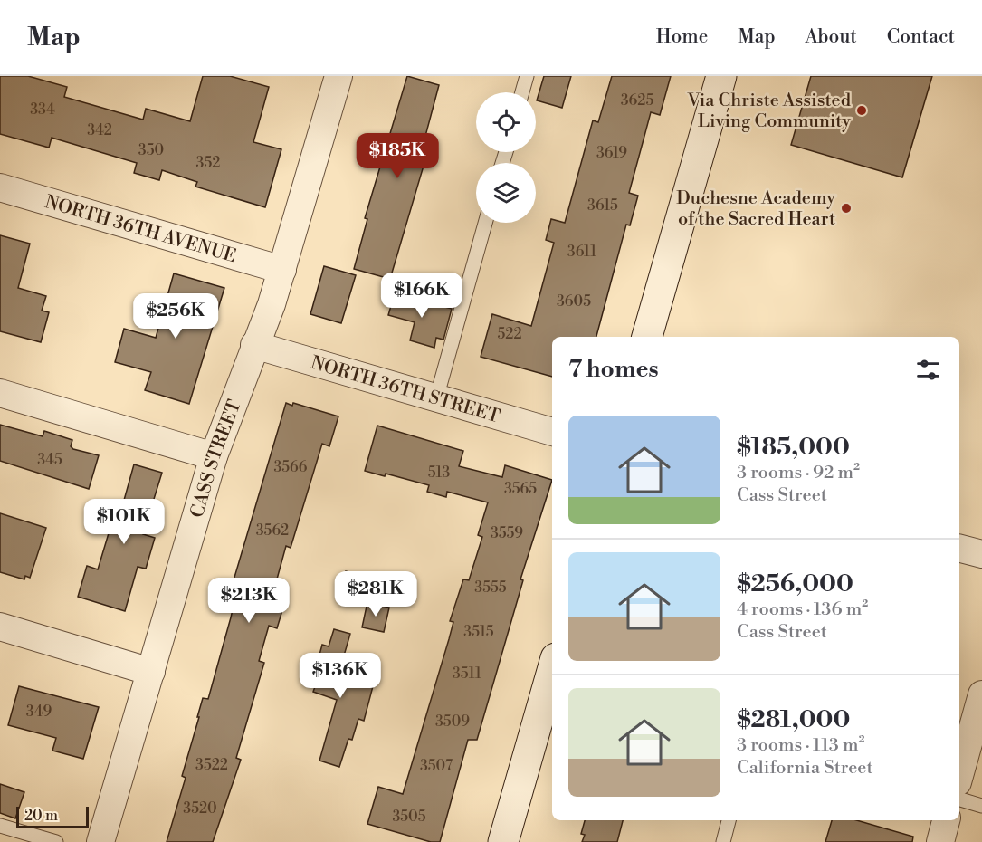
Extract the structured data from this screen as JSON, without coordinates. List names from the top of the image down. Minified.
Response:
{"streets":{"street":["NORTH 36TH AVENUE","NORTH 36TH STREET","CASS STREET"]},"crossings":[["NORTH 36TH AVENUE","CASS STREET"],["NORTH 36TH STREET","CASS STREET"]],"places":["Via Christe Assisted Living Community","Duchesne Academy of the Sacred Heart"],"house_numbers":["3625","334","342","350","3619","352","3615","3611","3605","522","345","3566","513","3565","3562","3559","3555","3515","3511","349","3509","3522","3507","3520","3505"],"scale_bar":"20 m","page":{"header":"Map","nav":["Home","Map","About","Contact"],"price":["$185K","$166K","$256K","$101K","$281K","$213K","$136K"],"heading":"7 homes","list":[{"name":"$185,000","note":"3 rooms · 92 m² · Cass Street"},{"name":"$256,000","note":"4 rooms · 136 m² · Cass Street"},{"name":"$281,000","note":"3 rooms · 113 m² · California Street"}],"scale":"20 m"}}
